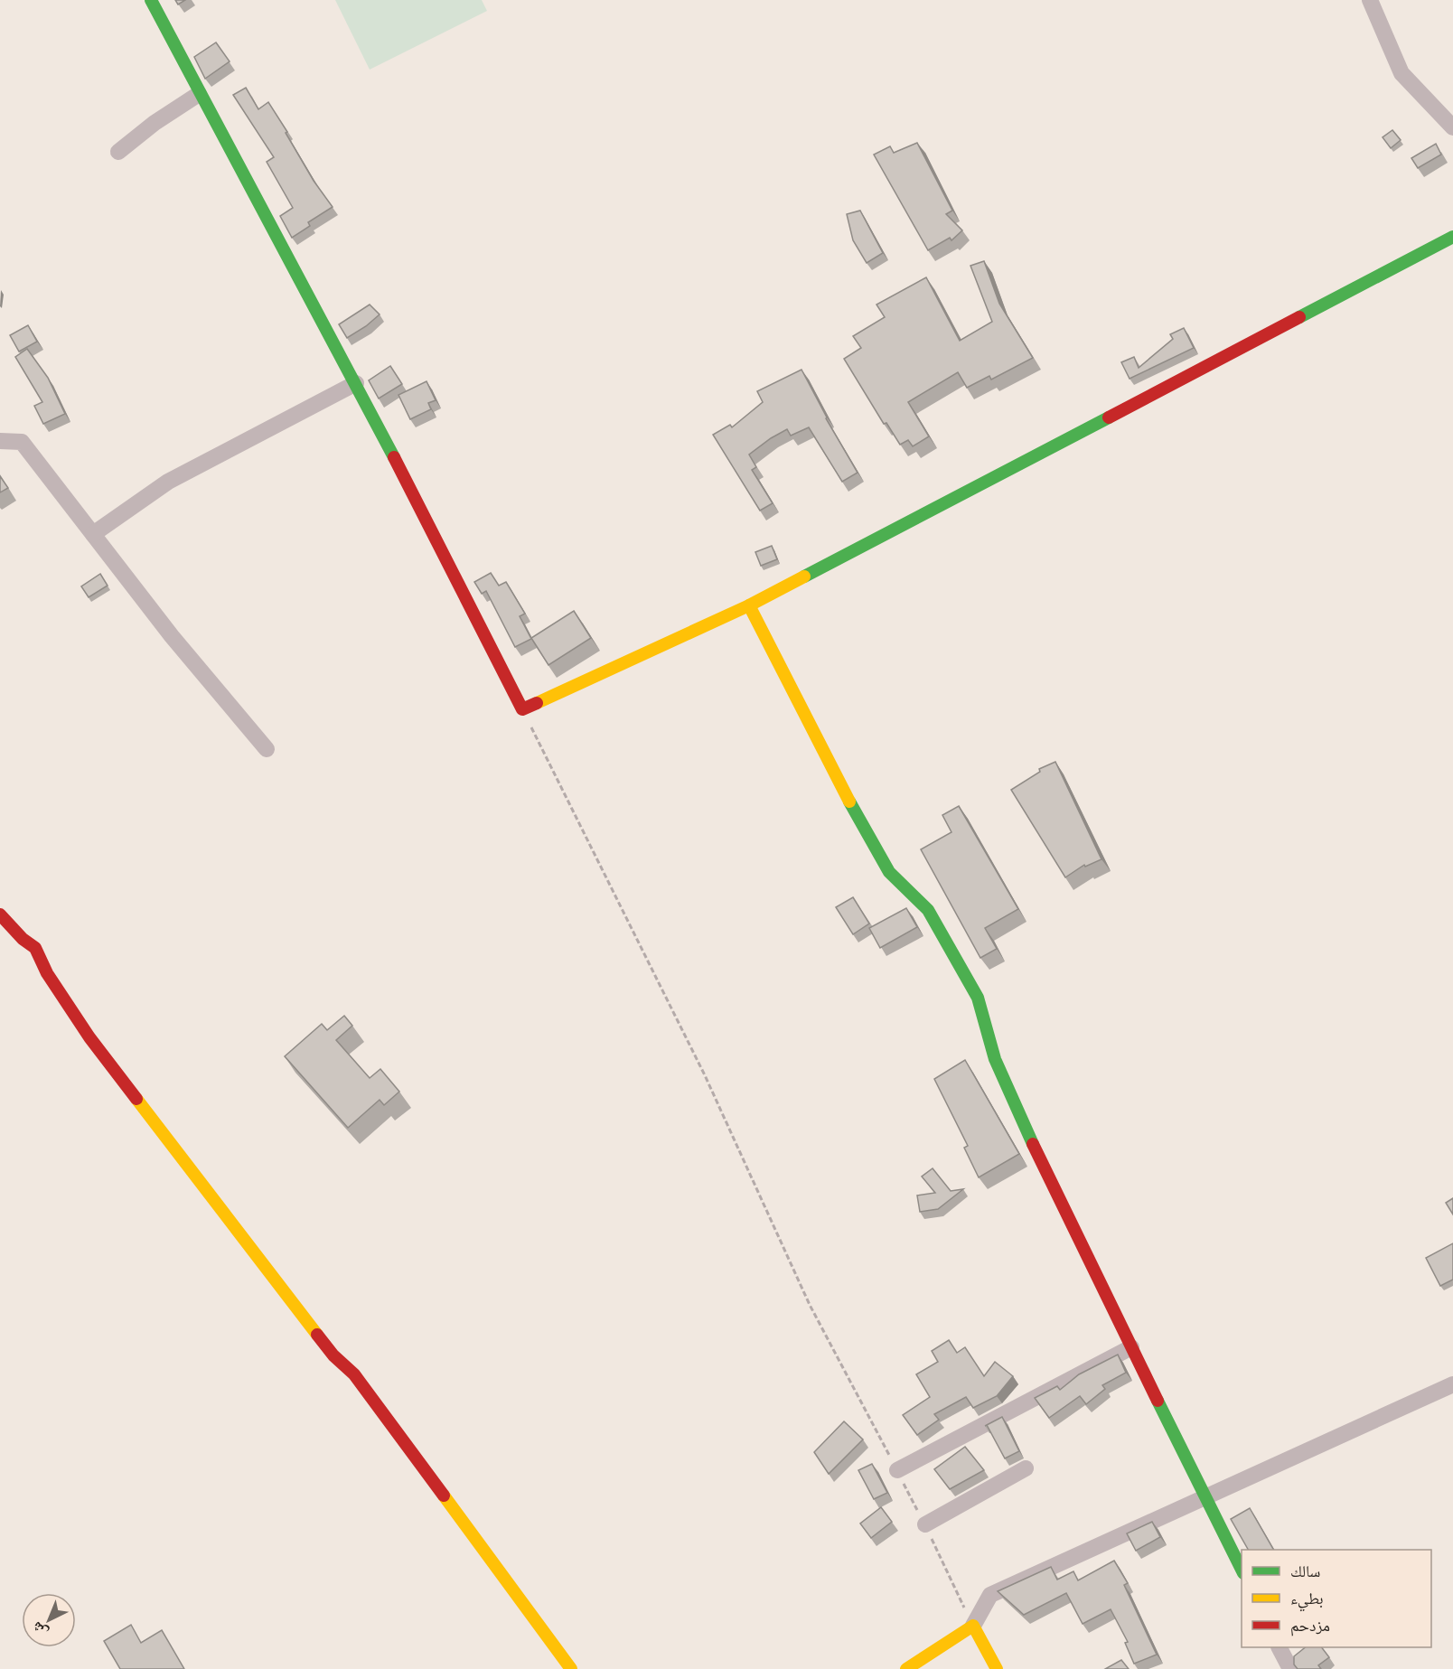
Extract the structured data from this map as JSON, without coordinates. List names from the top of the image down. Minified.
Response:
{"legend":["سالك","بطيء","مزدحم"],"north":"bottom left"}
